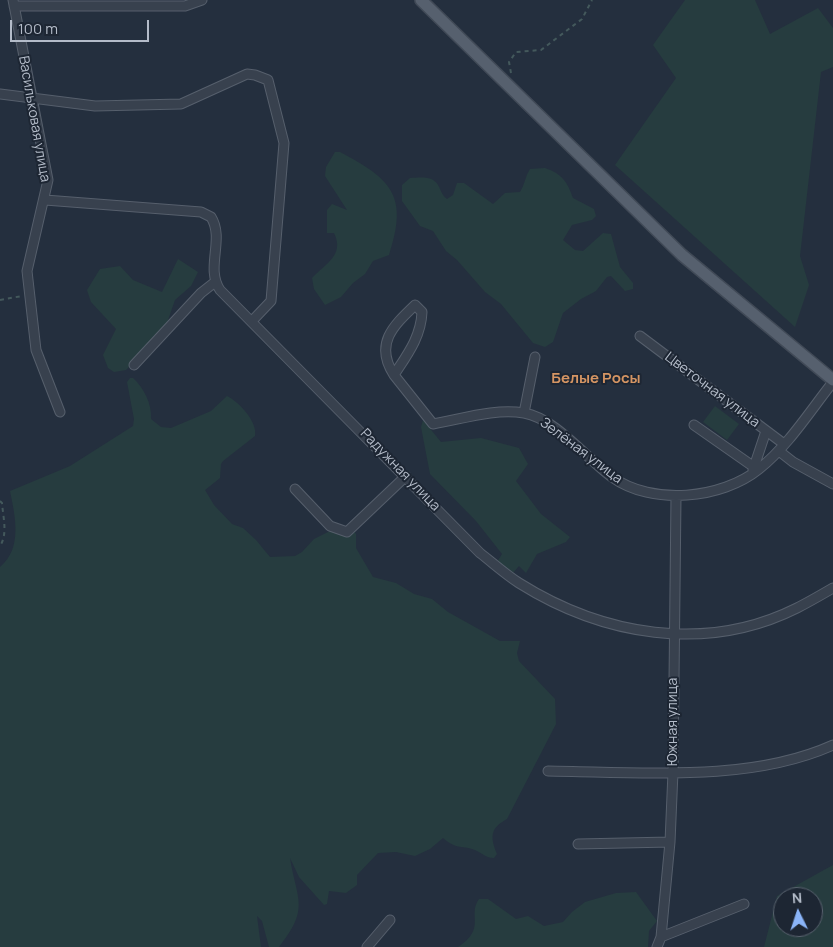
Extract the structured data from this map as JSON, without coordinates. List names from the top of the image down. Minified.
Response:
{"streets":{"street":["Васильковая улица","Цветочная улица","Зелёная улица","Радужная улица","Южная улица"]},"crossings":[["Цветочная улица","Зелёная улица"],["Зелёная улица","Южная улица"],["Радужная улица","Южная улица"]],"districts":["Белые Росы"],"scale_bar":"100 m","north":"top"}
